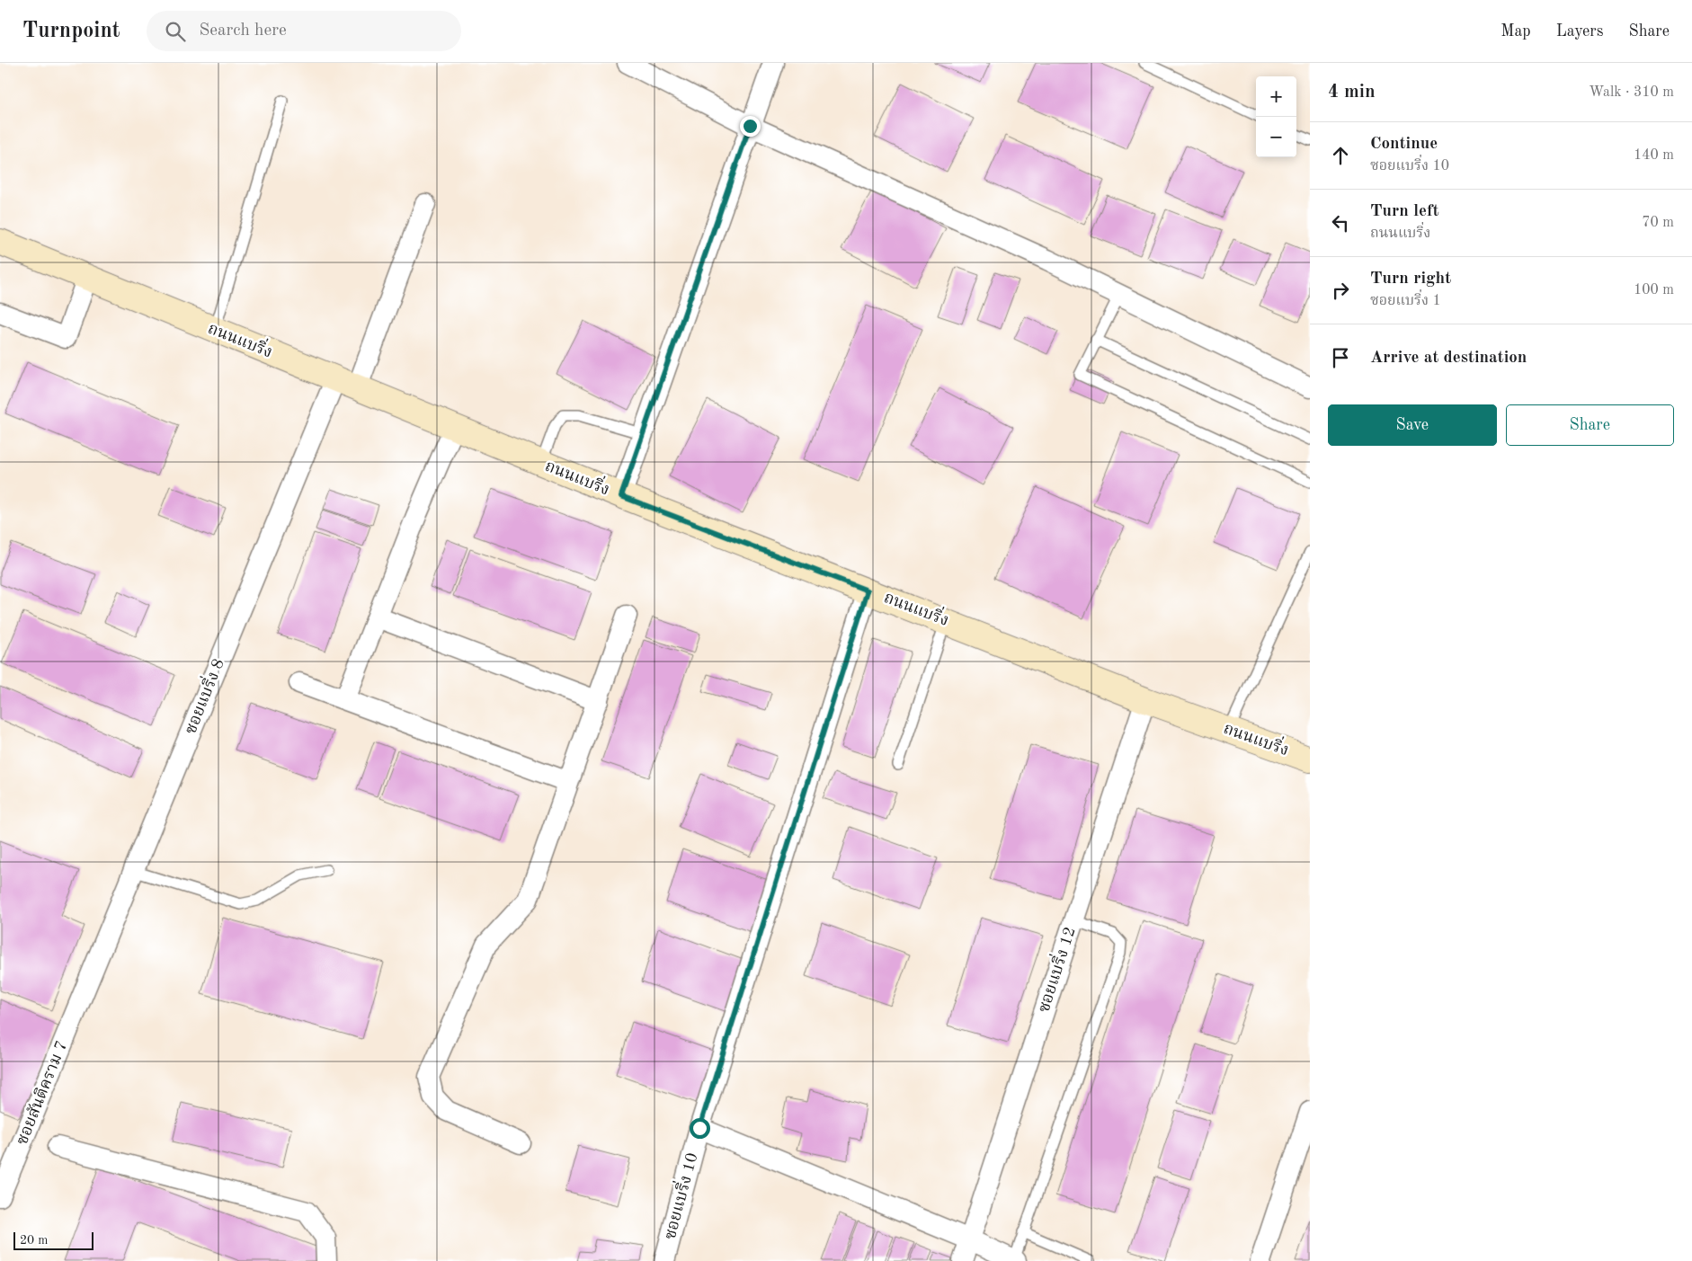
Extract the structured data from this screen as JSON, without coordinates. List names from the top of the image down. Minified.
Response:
{"streets":{"main road":["ถนนแบริ่ง"],"street":["ซอยแบริ่ง 8","ซอยแบริ่ง 12","ซอยสันติคราม 7","ซอยแบริ่ง 10"]},"crossings":[["ถนนแบริ่ง","ซอยแบริ่ง 8"],["ถนนแบริ่ง","ซอยแบริ่ง 12"],["ถนนแบริ่ง","ซอยแบริ่ง 10"],["ซอยแบริ่ง 8","ซอยสันติคราม 7"]],"scale_bar":"20 m","page":{"header":"Turnpoint","search":"Search here","nav":["Map","Layers","Share"],"heading":["4 min","Walk · 310 m"],"map_buttons":["+","−"],"list":[["Continue","ซอยแบริ่ง 10","140 m"],["Turn left","ถนนแบริ่ง","70 m"],["Turn right","ซอยแบริ่ง 1","100 m"],"Arrive at destination"],"buttons":["Save","Share"],"scale":"20 m"}}
